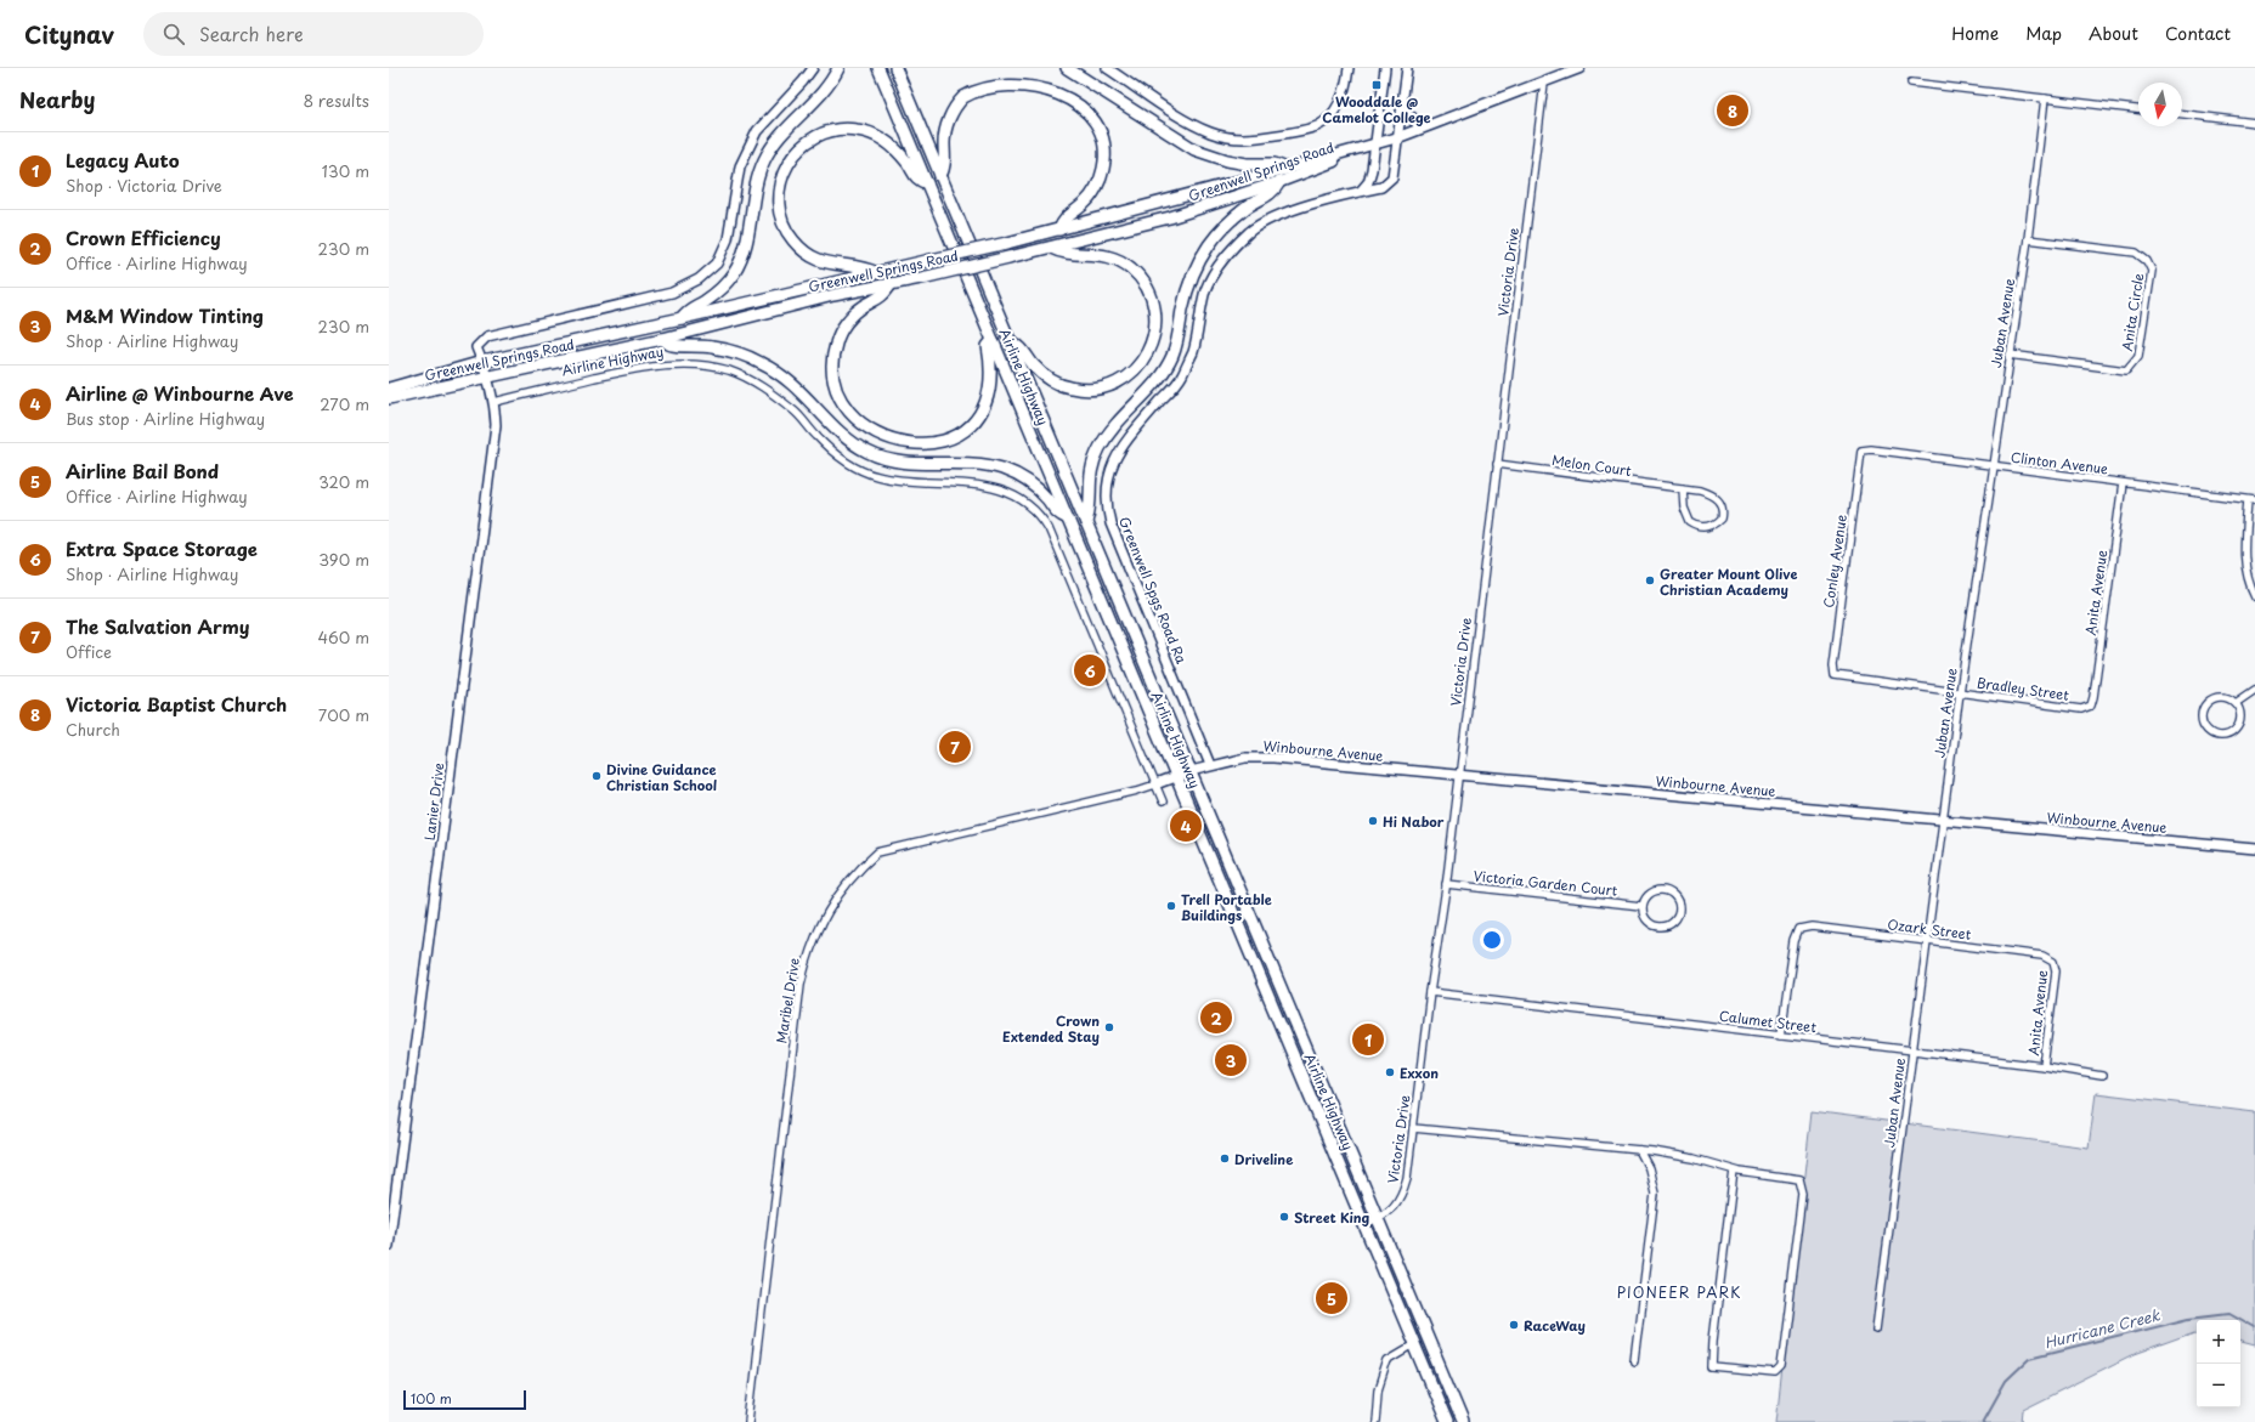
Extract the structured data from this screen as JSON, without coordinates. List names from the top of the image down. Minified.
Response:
{"streets":{"main road":["Greenwell Springs Road","Airline Highway"],"street":["Victoria Drive","Anita Circle","Juban Avenue","Clinton Avenue","Melon Court","Conley Avenue","Greenwell Spgs Road Ra","Anita Avenue","Bradley Street","Winbourne Avenue","Lanier Drive","Victoria Garden Court","Ozark Street","Maribel Drive","Calumet Street"]},"crossings":[["Greenwell Springs Road","Victoria Drive"],["Greenwell Springs Road","Greenwell Spgs Road Ra"],["Greenwell Springs Road","Lanier Drive"],["Victoria Drive","Airline Highway"],["Victoria Drive","Melon Court"],["Victoria Drive","Winbourne Avenue"],["Victoria Drive","Victoria Garden Court"],["Victoria Drive","Calumet Street"],["Anita Circle","Juban Avenue"],["Juban Avenue","Clinton Avenue"],["Juban Avenue","Bradley Street"],["Juban Avenue","Winbourne Avenue"],["Juban Avenue","Ozark Street"],["Juban Avenue","Calumet Street"],["Airline Highway","Winbourne Avenue"],["Airline Highway","Lanier Drive"],["Airline Highway","Maribel Drive"],["Clinton Avenue","Conley Avenue"],["Clinton Avenue","Anita Avenue"],["Conley Avenue","Bradley Street"],["Greenwell Spgs Road Ra","Winbourne Avenue"],["Anita Avenue","Bradley Street"],["Anita Avenue","Ozark Street"],["Anita Avenue","Calumet Street"],["Winbourne Avenue","Maribel Drive"],["Ozark Street","Calumet Street"]],"districts":["PIONEER PARK"],"water":["Hurricane Creek"],"places":{"transit":["Wooddale @ Camelot College"],"other":["Greater Mount Olive Christian Academy","Divine Guidance Christian School","Hi Nabor","Trell Portable Buildings","Crown Extended Stay","Exxon","Driveline","Street King","RaceWay"]},"scale_bar":"100 m","north":"bottom","page":{"header":"Citynav","search":"Search here","nav":["Home","Map","About","Contact"],"heading":["Nearby","8 results"],"pins":["8","6","7","4","2","1","3","5"],"list":[{"mark":"1","name":"Legacy Auto","note":"Shop · Victoria Drive","value":"130 m"},{"mark":"2","name":"Crown Efficiency","note":"Office · Airline Highway","value":"230 m"},{"mark":"3","name":"M&M Window Tinting","note":"Shop · Airline Highway","value":"230 m"},{"mark":"4","name":"Airline @ Winbourne Ave","note":"Bus stop · Airline Highway","value":"270 m"},{"mark":"5","name":"Airline Bail Bond","note":"Office · Airline Highway","value":"320 m"},{"mark":"6","name":"Extra Space Storage","note":"Shop · Airline Highway","value":"390 m"},{"mark":"7","name":"The Salvation Army","note":"Office","value":"460 m"},{"mark":"8","name":"Victoria Baptist Church","note":"Church","value":"700 m"}],"map_buttons":["+","−"],"scale":"100 m"}}
